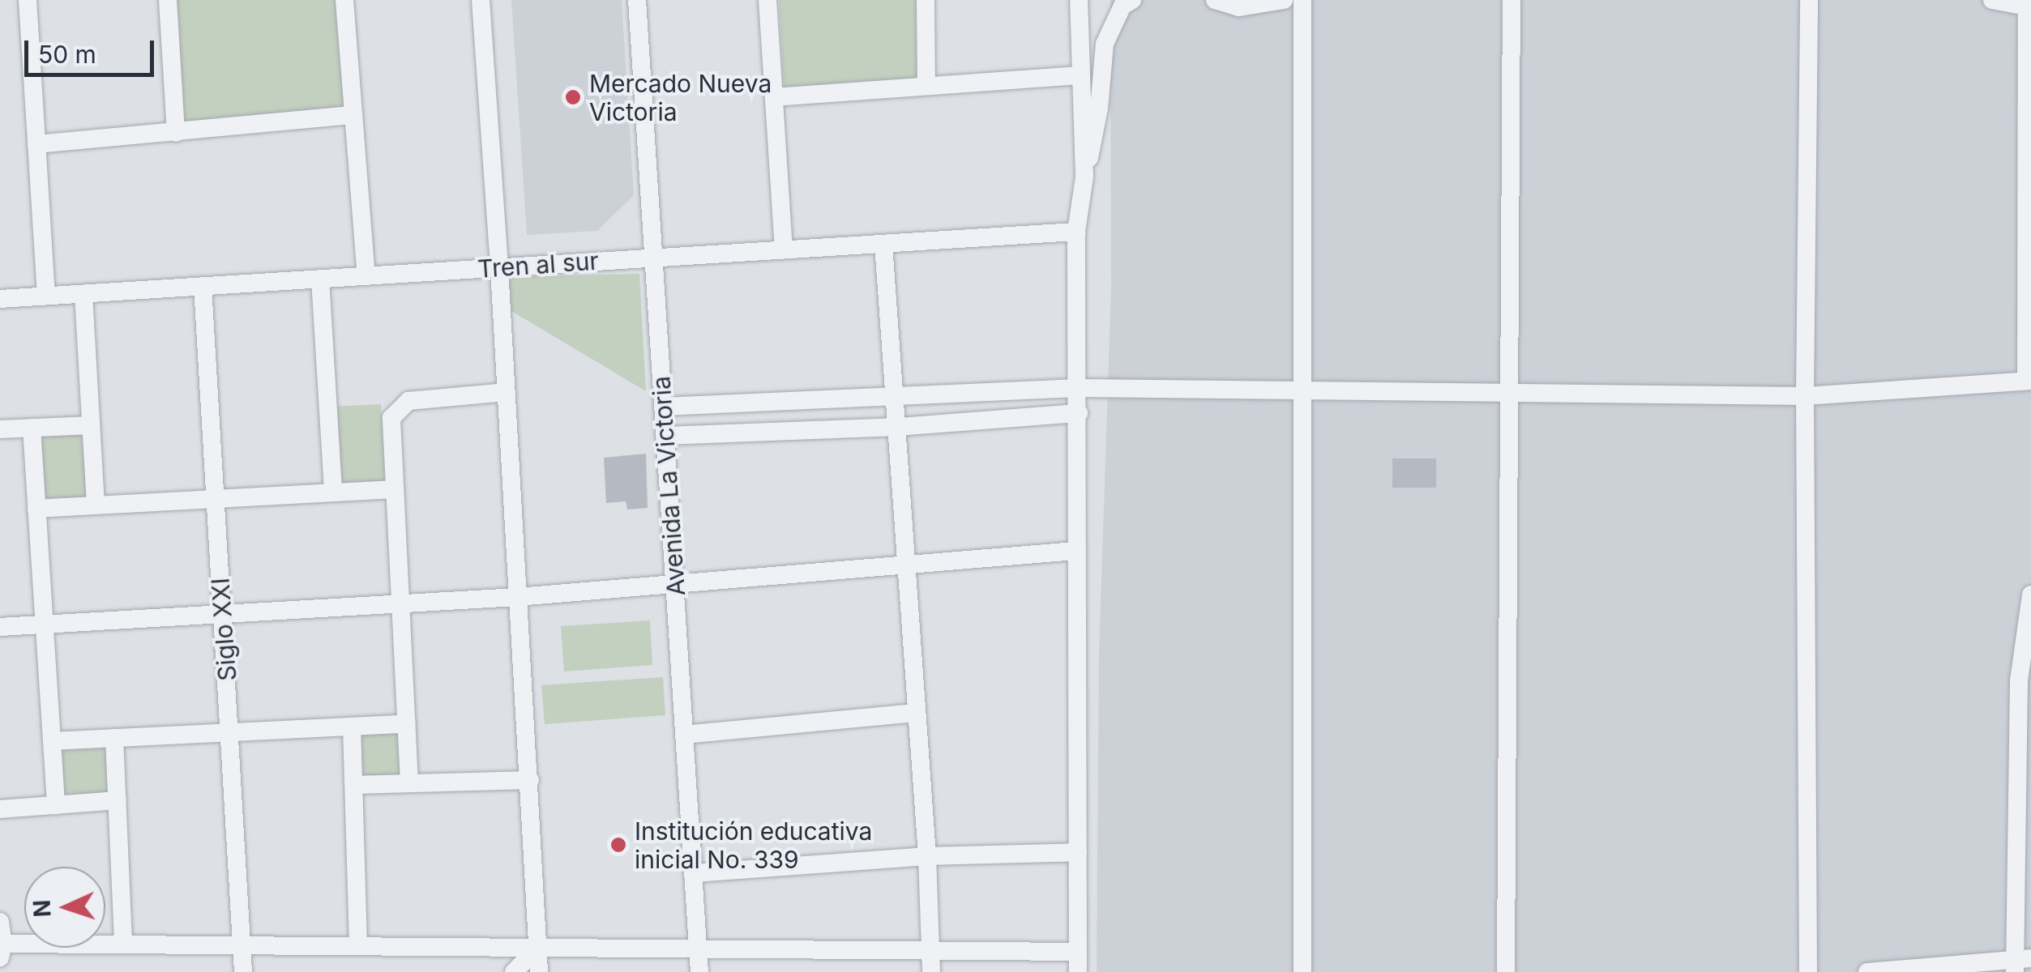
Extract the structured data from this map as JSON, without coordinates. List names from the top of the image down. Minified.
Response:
{"streets":{"street":["Tren al sur","Avenida La Victoria","Siglo XXI"]},"crossings":[["Tren al sur","Avenida La Victoria"],["Tren al sur","Siglo XXI"]],"places":["Mercado Nueva Victoria","Institución educativa inicial No. 339"],"scale_bar":"50 m","north":"left"}
